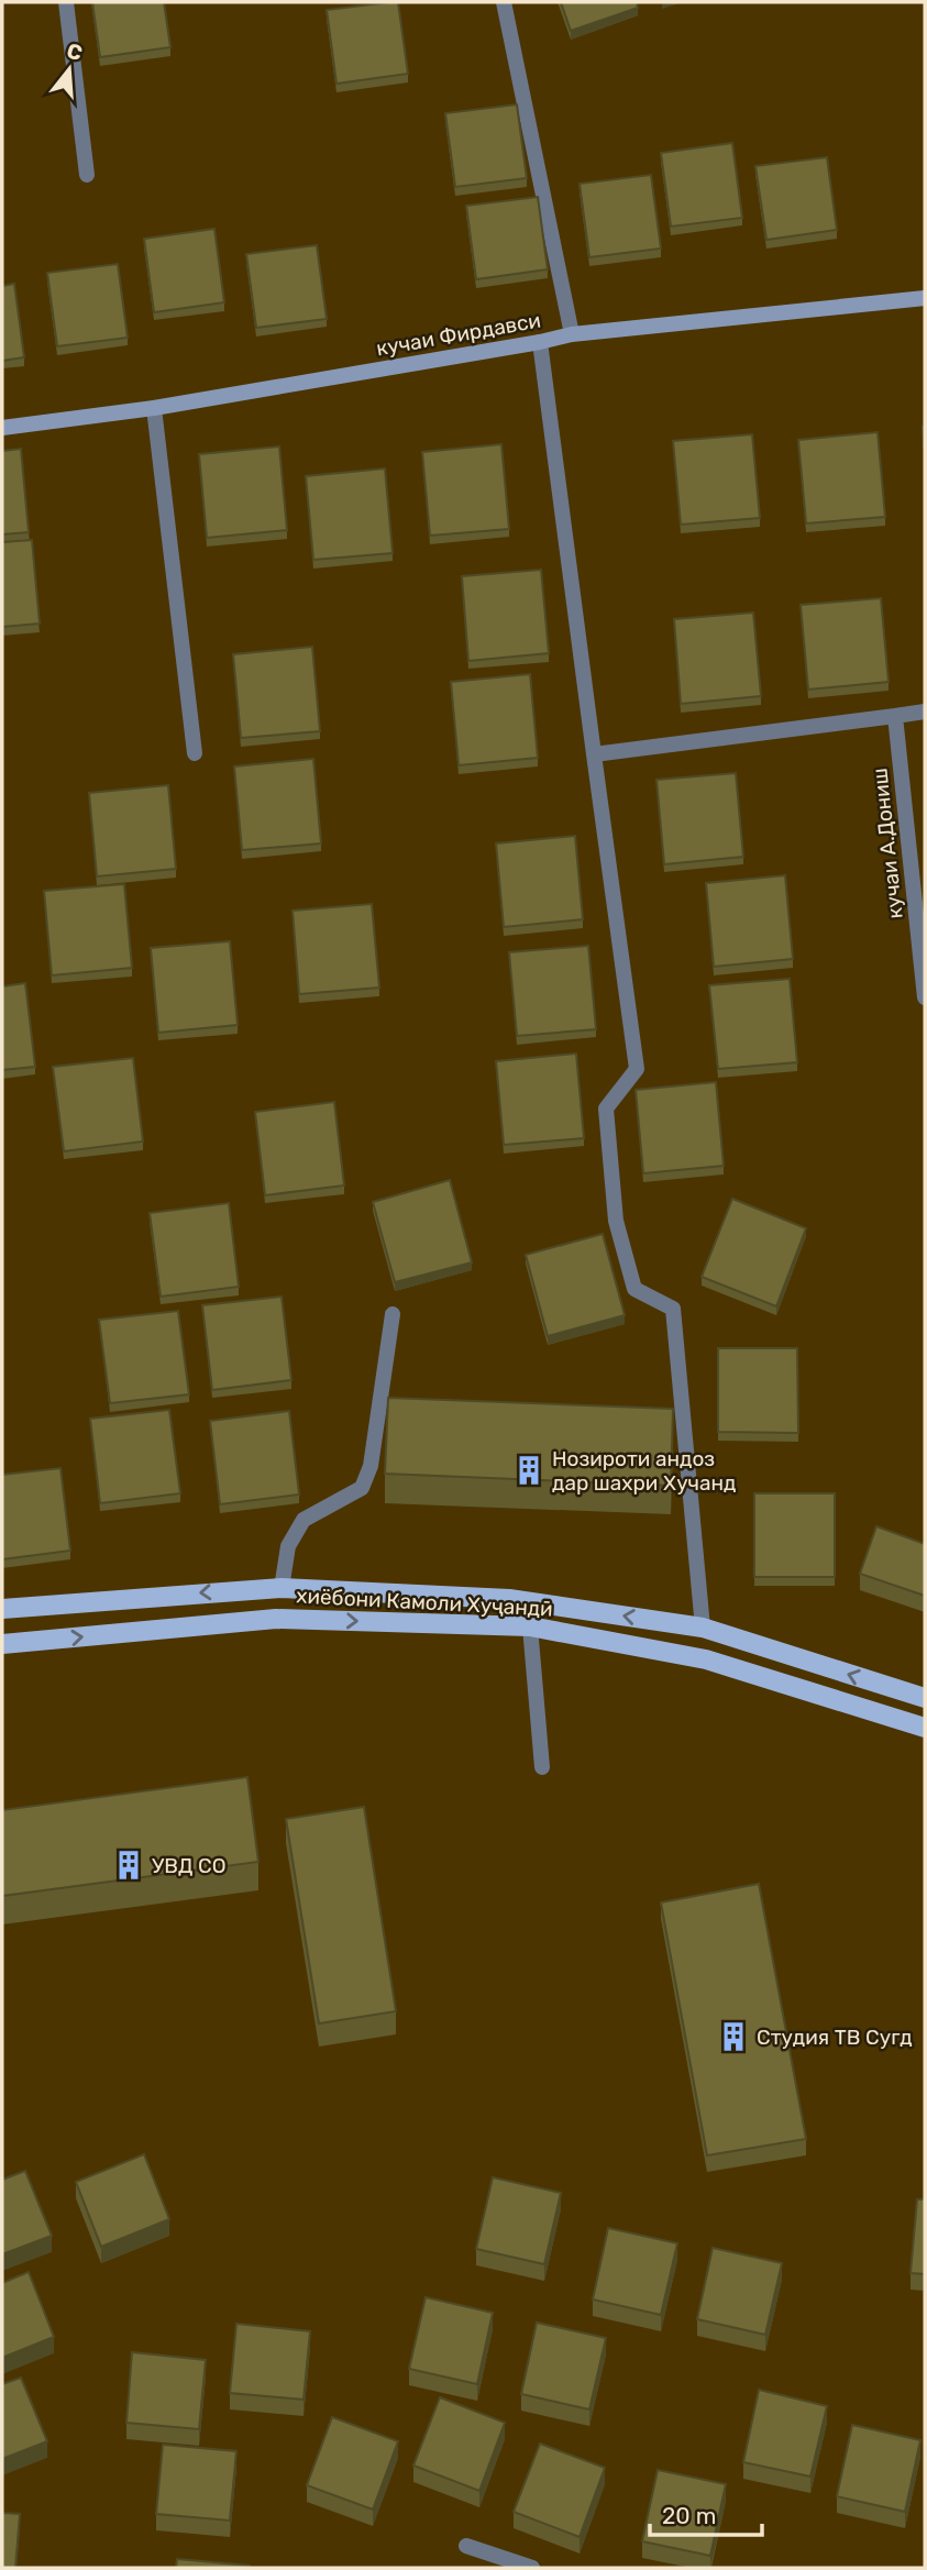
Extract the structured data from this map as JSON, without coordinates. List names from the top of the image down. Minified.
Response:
{"streets":{"main road":["хиёбони Камоли Хуҷандӣ"],"street":["кучаи Фирдавси","кучаи А.Дониш"]},"places":{"building":["Нозироти андоз дар шахри Хучанд","УВД СО","Студия ТВ Сугд"]},"scale_bar":"20 m","north":"top"}
